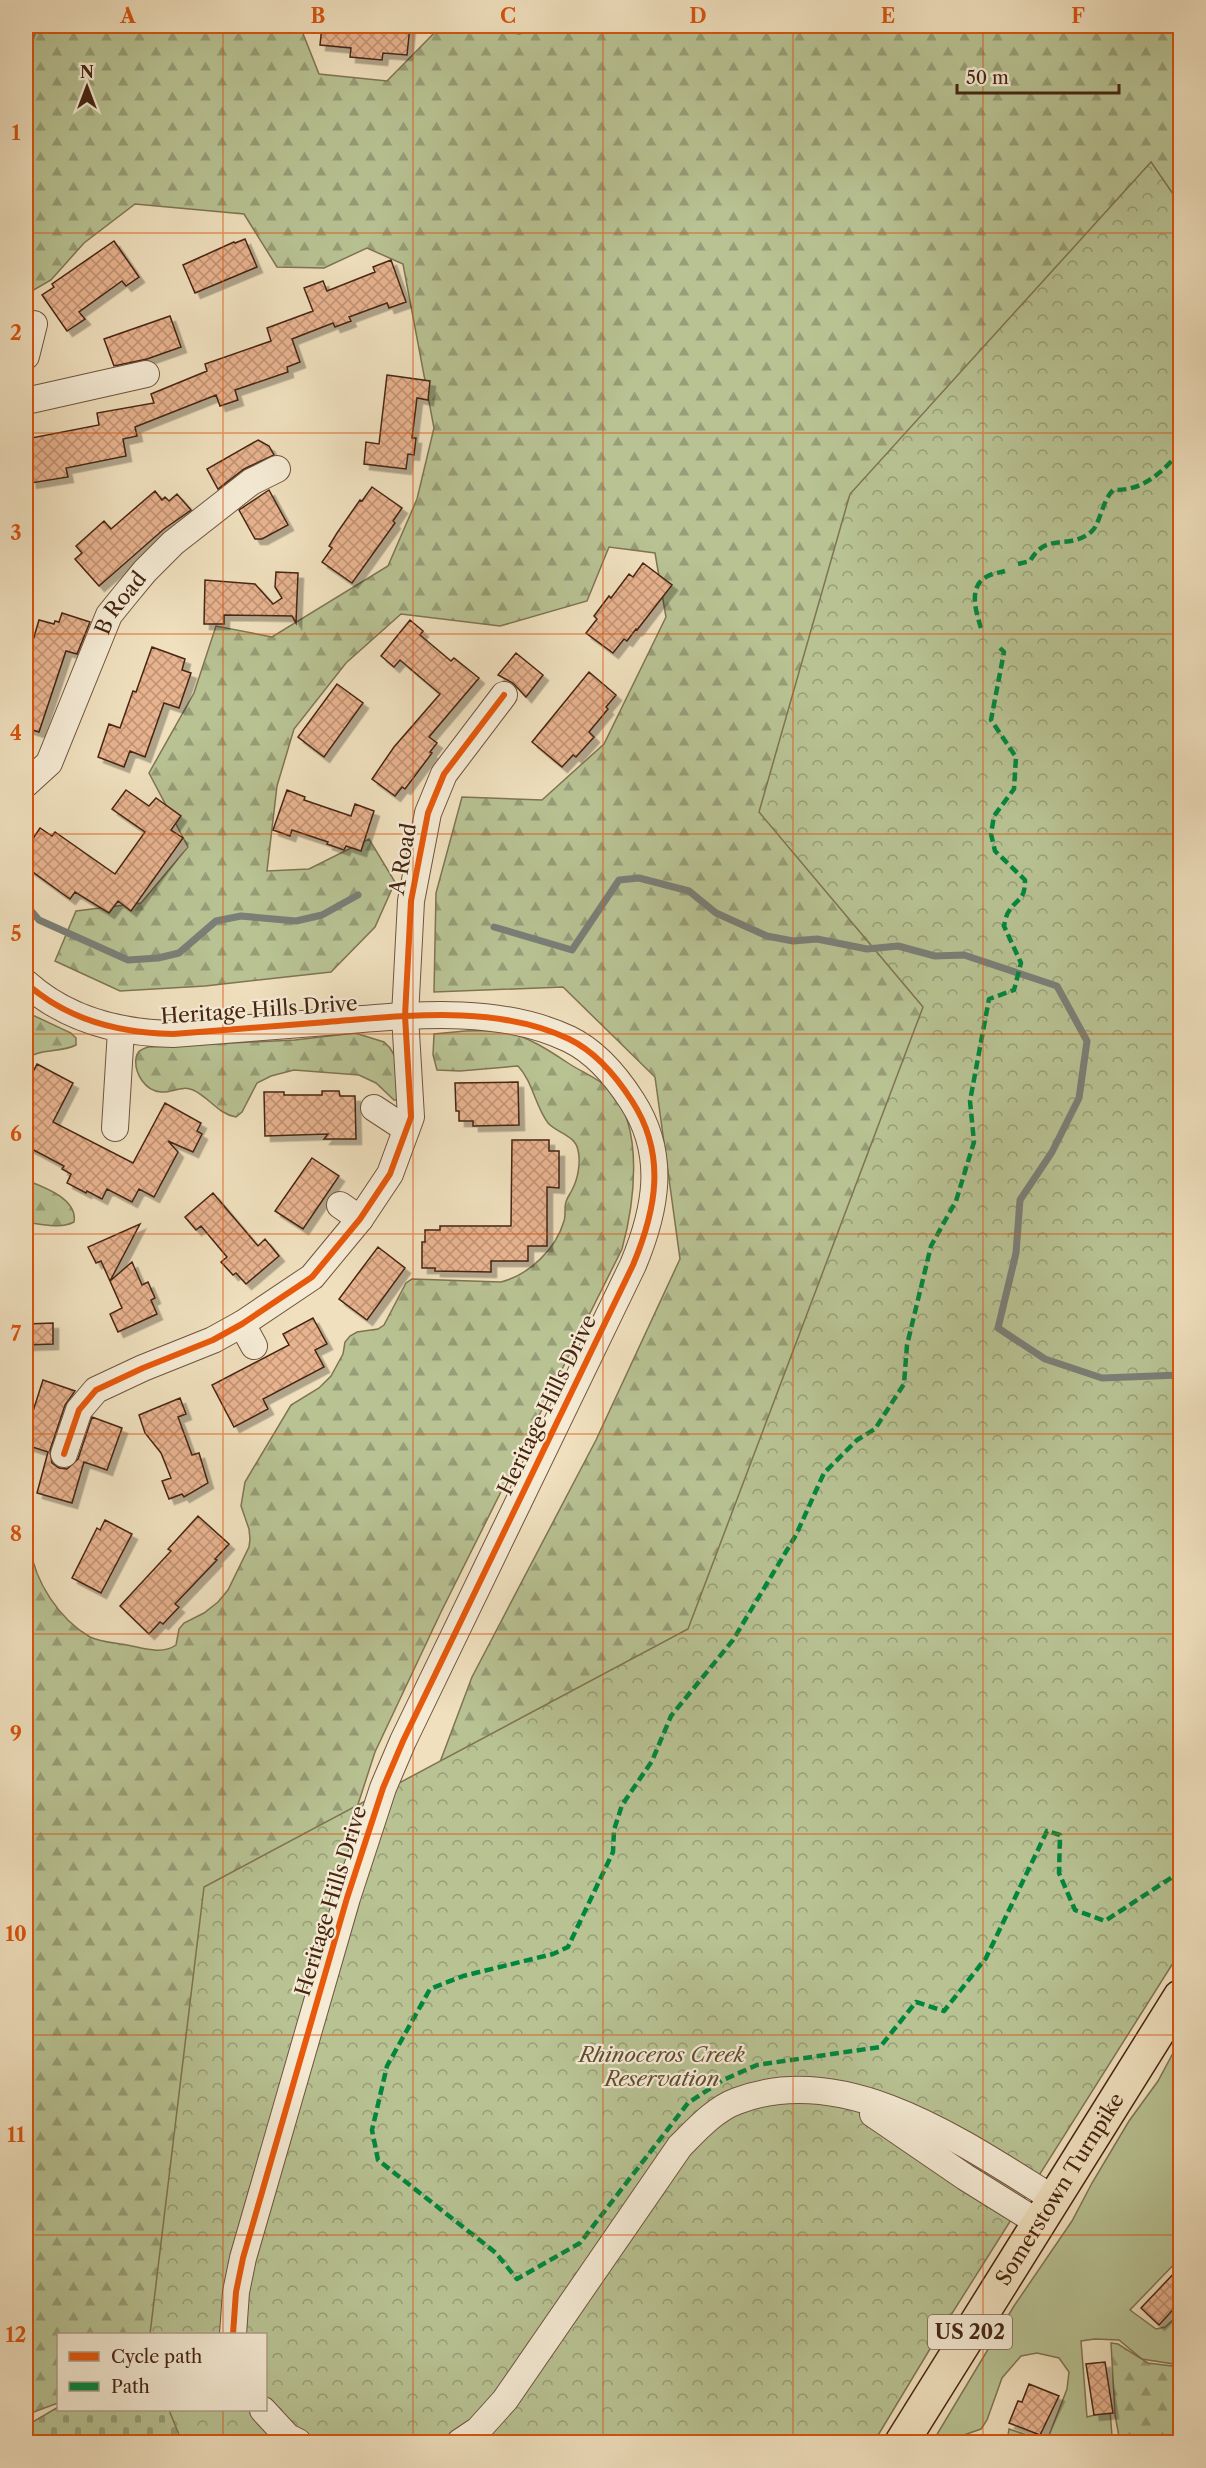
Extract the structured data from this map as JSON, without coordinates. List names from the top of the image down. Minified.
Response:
{"streets":{"main road":["Somerstown Turnpike","US 202"],"street":["B Road","A Road","Heritage Hills Drive"]},"crossings":[["A Road","Heritage Hills Drive"]],"parks":["Rhinoceros Creek Reservation"],"legend":["Cycle path","Path"],"scale_bar":"50 m","north":"top","grid":{"columns":["A","B","C","D","E","F"],"rows":["1","2","3","4","5","6","7","8","9","10","11","12"]}}
